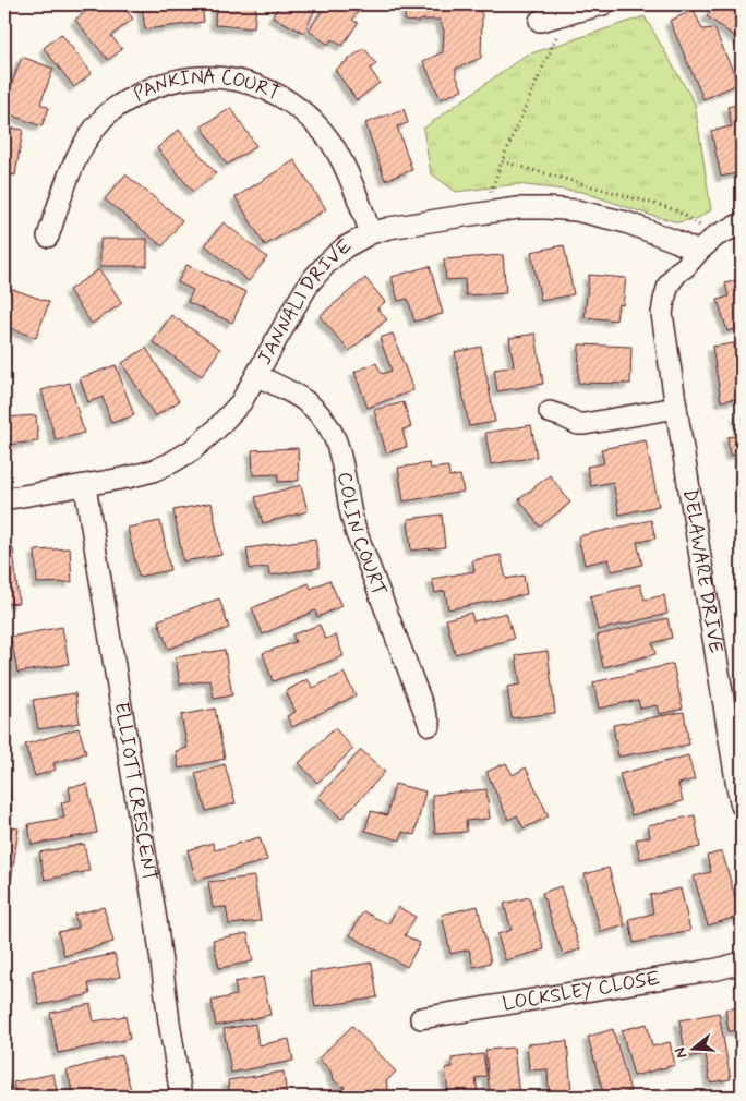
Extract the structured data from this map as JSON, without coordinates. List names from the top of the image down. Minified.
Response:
{"streets":{"street":["PANKINA COURT","JANNALI DRIVE","COLIN COURT","DELAWARE DRIVE","ELLIOTT CRESCENT","LOCKSLEY CLOSE"]},"crossings":[["PANKINA COURT","JANNALI DRIVE"],["JANNALI DRIVE","COLIN COURT"],["JANNALI DRIVE","DELAWARE DRIVE"],["JANNALI DRIVE","ELLIOTT CRESCENT"]],"north":"left"}
